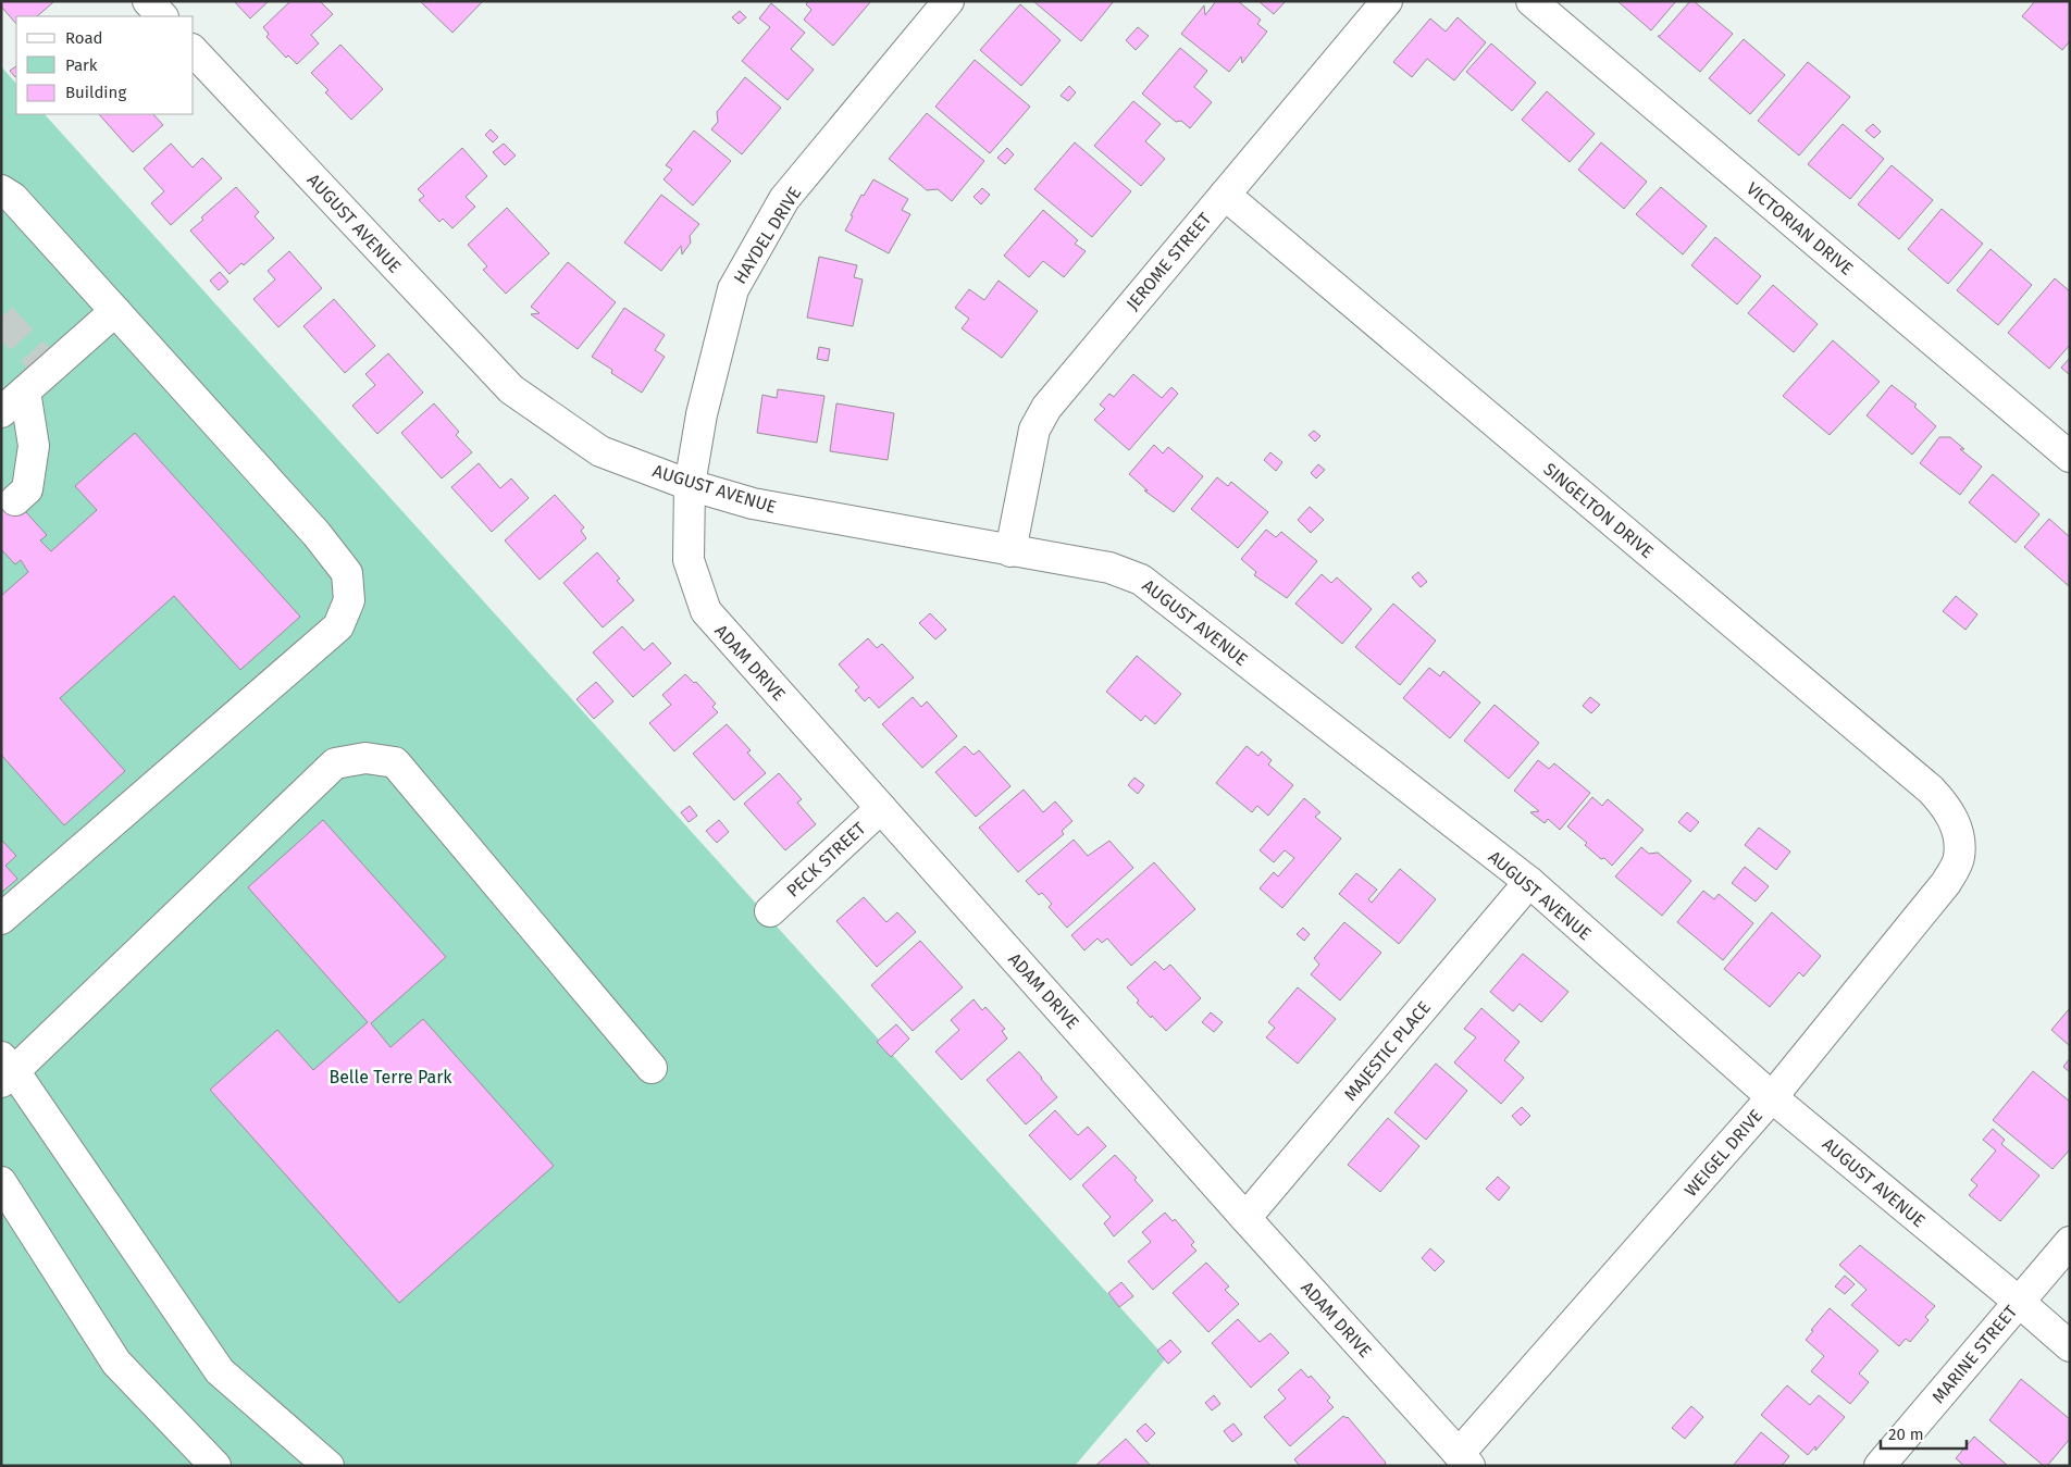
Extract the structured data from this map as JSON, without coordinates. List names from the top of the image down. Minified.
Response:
{"streets":{"street":["AUGUST AVENUE","VICTORIAN DRIVE","HAYDEL DRIVE","JEROME STREET","SINGELTON DRIVE","ADAM DRIVE","PECK STREET","MAJESTIC PLACE","WEIGEL DRIVE","MARINE STREET"]},"crossings":[["AUGUST AVENUE","HAYDEL DRIVE"],["AUGUST AVENUE","JEROME STREET"],["AUGUST AVENUE","ADAM DRIVE"],["AUGUST AVENUE","MAJESTIC PLACE"],["AUGUST AVENUE","WEIGEL DRIVE"],["AUGUST AVENUE","MARINE STREET"],["HAYDEL DRIVE","ADAM DRIVE"],["JEROME STREET","SINGELTON DRIVE"],["SINGELTON DRIVE","WEIGEL DRIVE"],["ADAM DRIVE","PECK STREET"],["ADAM DRIVE","MAJESTIC PLACE"],["ADAM DRIVE","WEIGEL DRIVE"]],"parks":["Belle Terre Park"],"legend":["Road","Park","Building"],"scale_bar":"20 m"}
